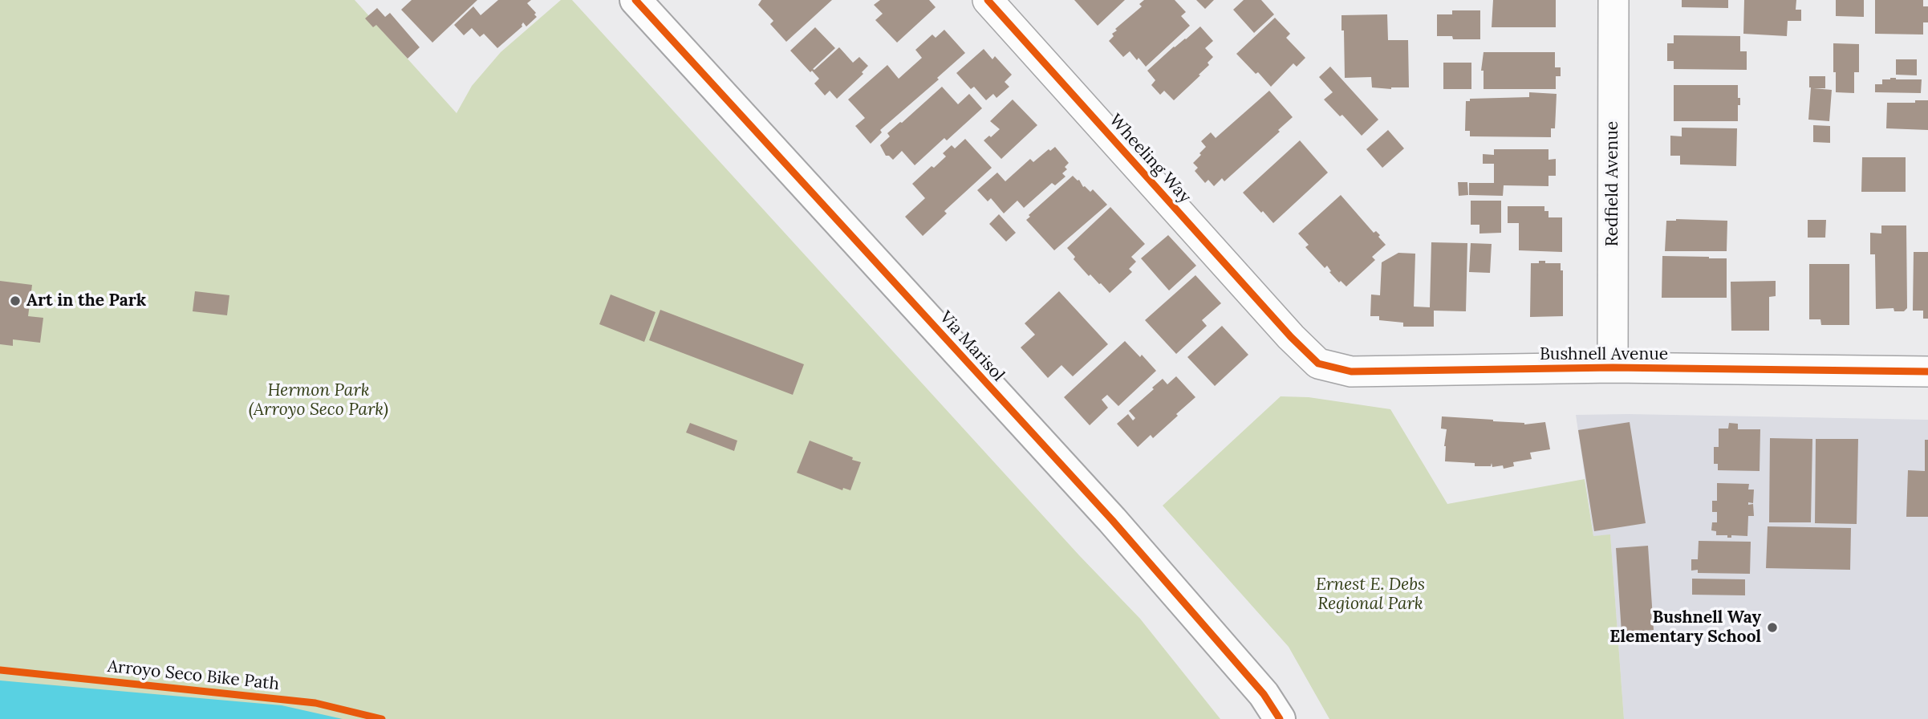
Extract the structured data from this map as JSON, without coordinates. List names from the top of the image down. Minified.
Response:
{"streets":{"street":["Wheeling Way","Redfield Avenue","Via Marisol","Bushnell Avenue"],"cycle path":["Arroyo Seco Bike Path"]},"crossings":[["Wheeling Way","Bushnell Avenue"],["Redfield Avenue","Bushnell Avenue"]],"parks":["Hermon Park (Arroyo Seco Park)","Ernest E. Debs Regional Park"],"places":["Art in the Park","Bushnell Way Elementary School"]}
